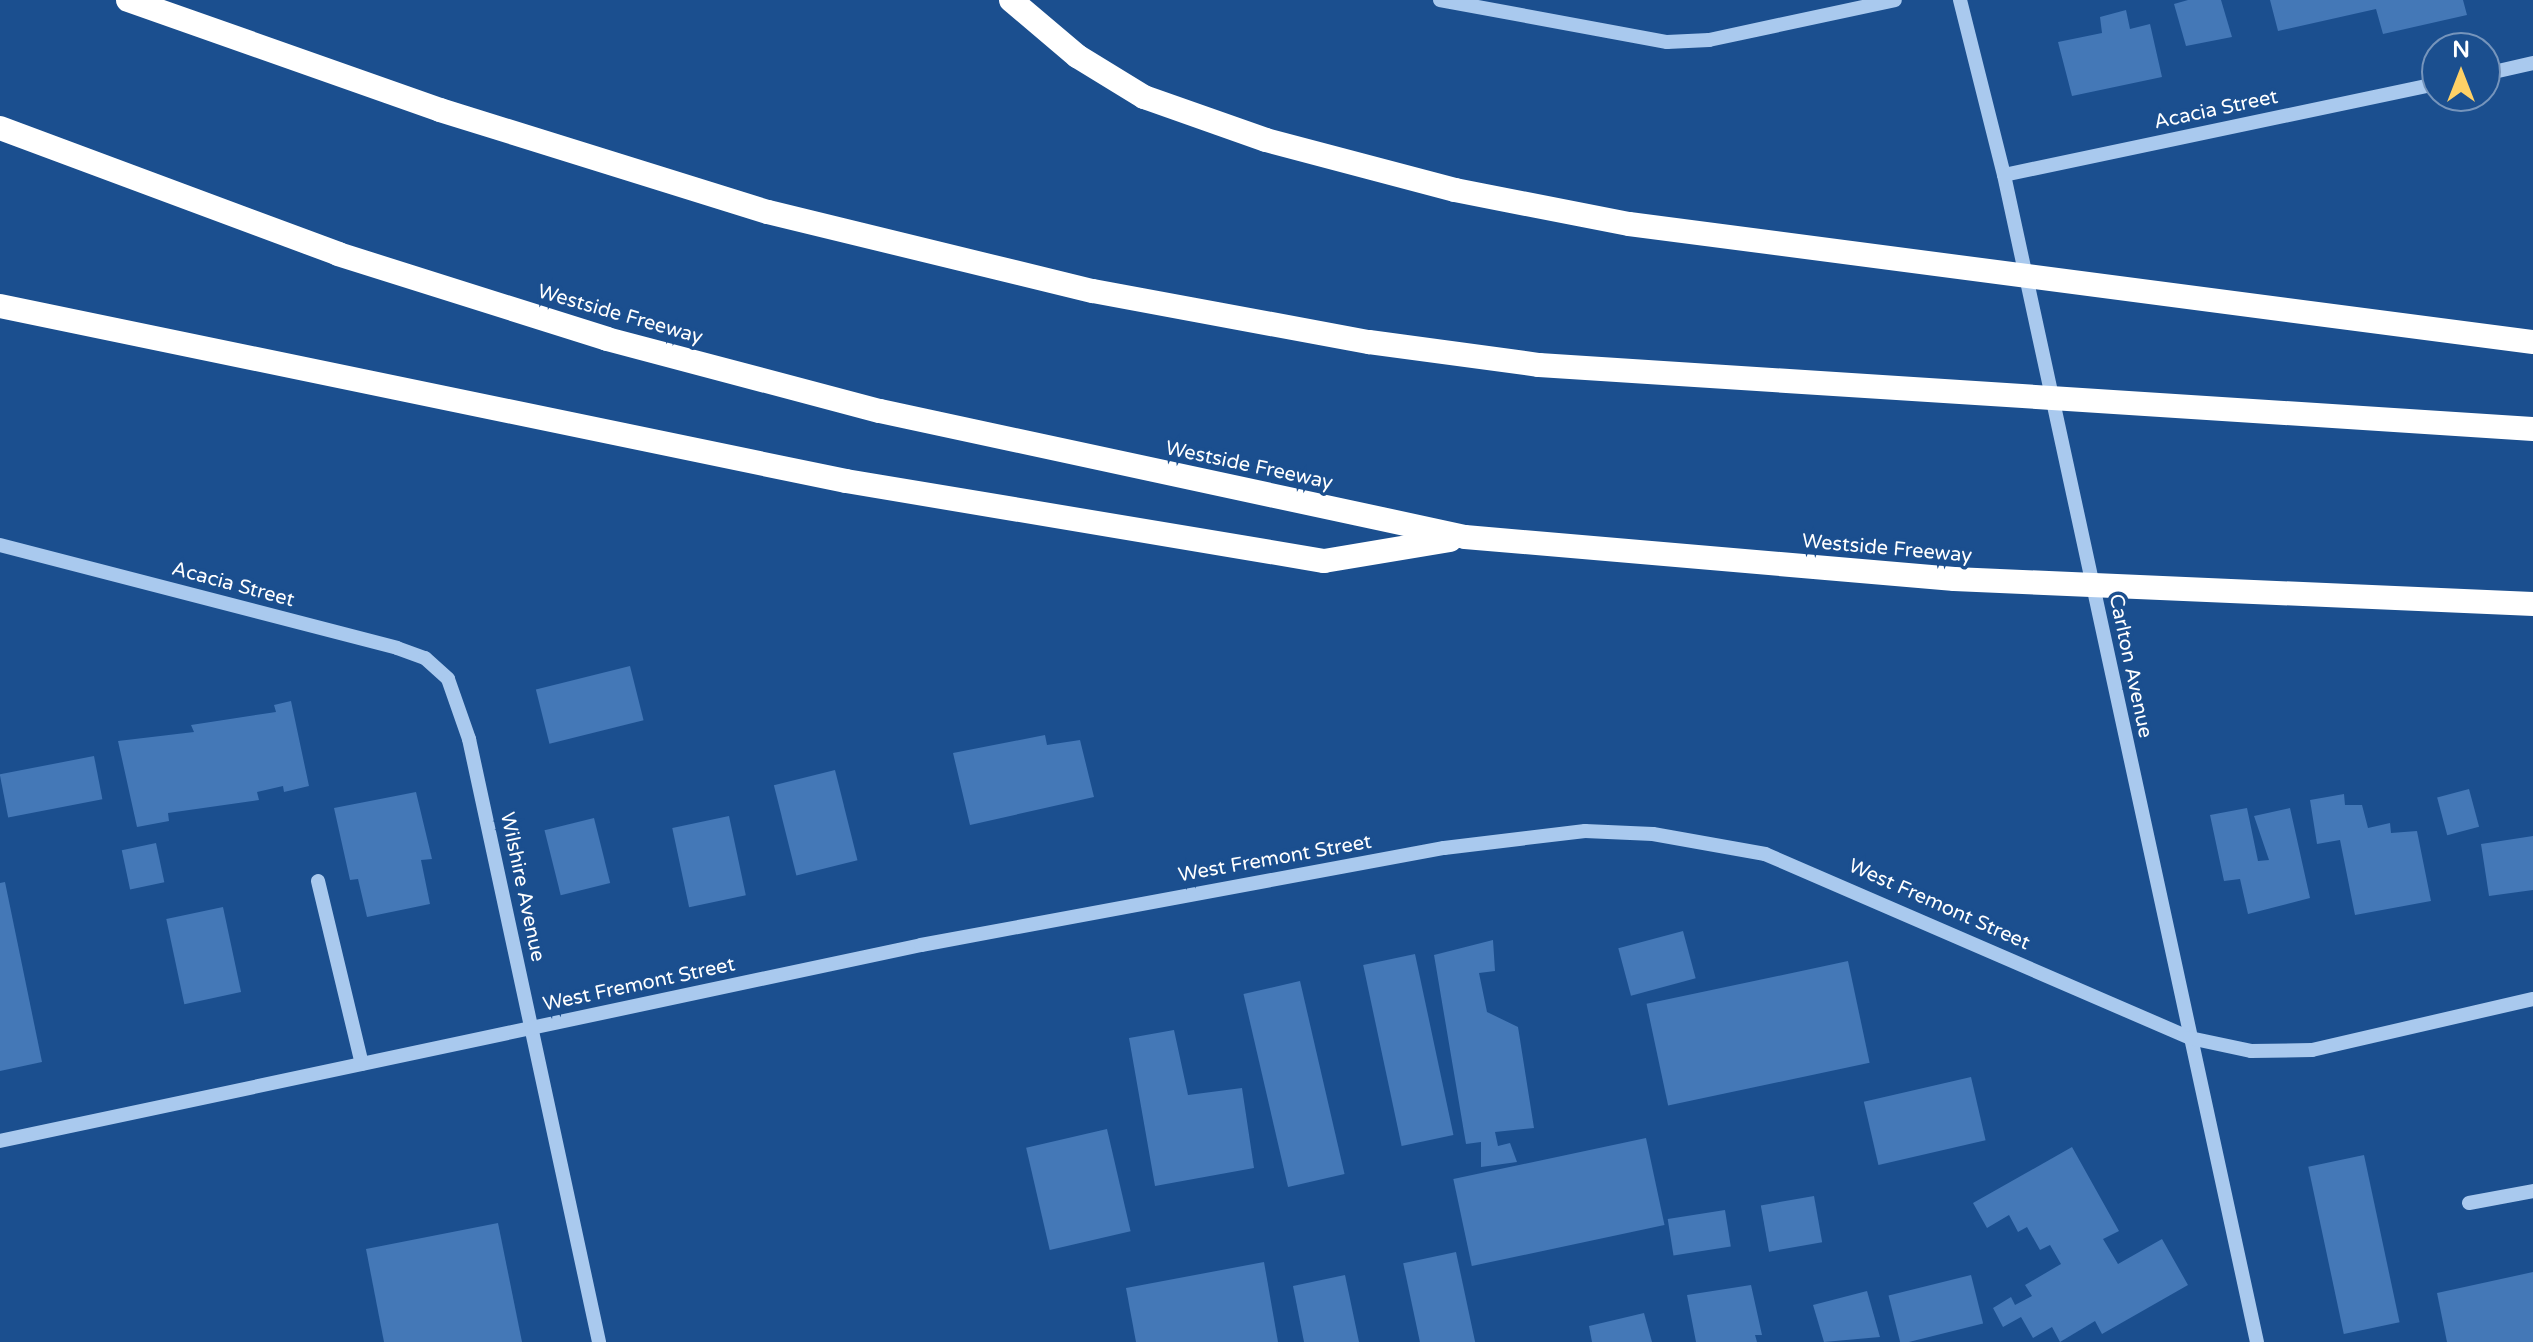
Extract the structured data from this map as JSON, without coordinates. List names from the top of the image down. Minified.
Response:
{"streets":{"highway":["Westside Freeway"],"street":["Acacia Street","Carlton Avenue","West Fremont Street","Wilshire Avenue"]},"crossings":[["Acacia Street","Carlton Avenue"],["Acacia Street","Wilshire Avenue"],["Carlton Avenue","West Fremont Street"],["West Fremont Street","Wilshire Avenue"]],"north":"top"}
